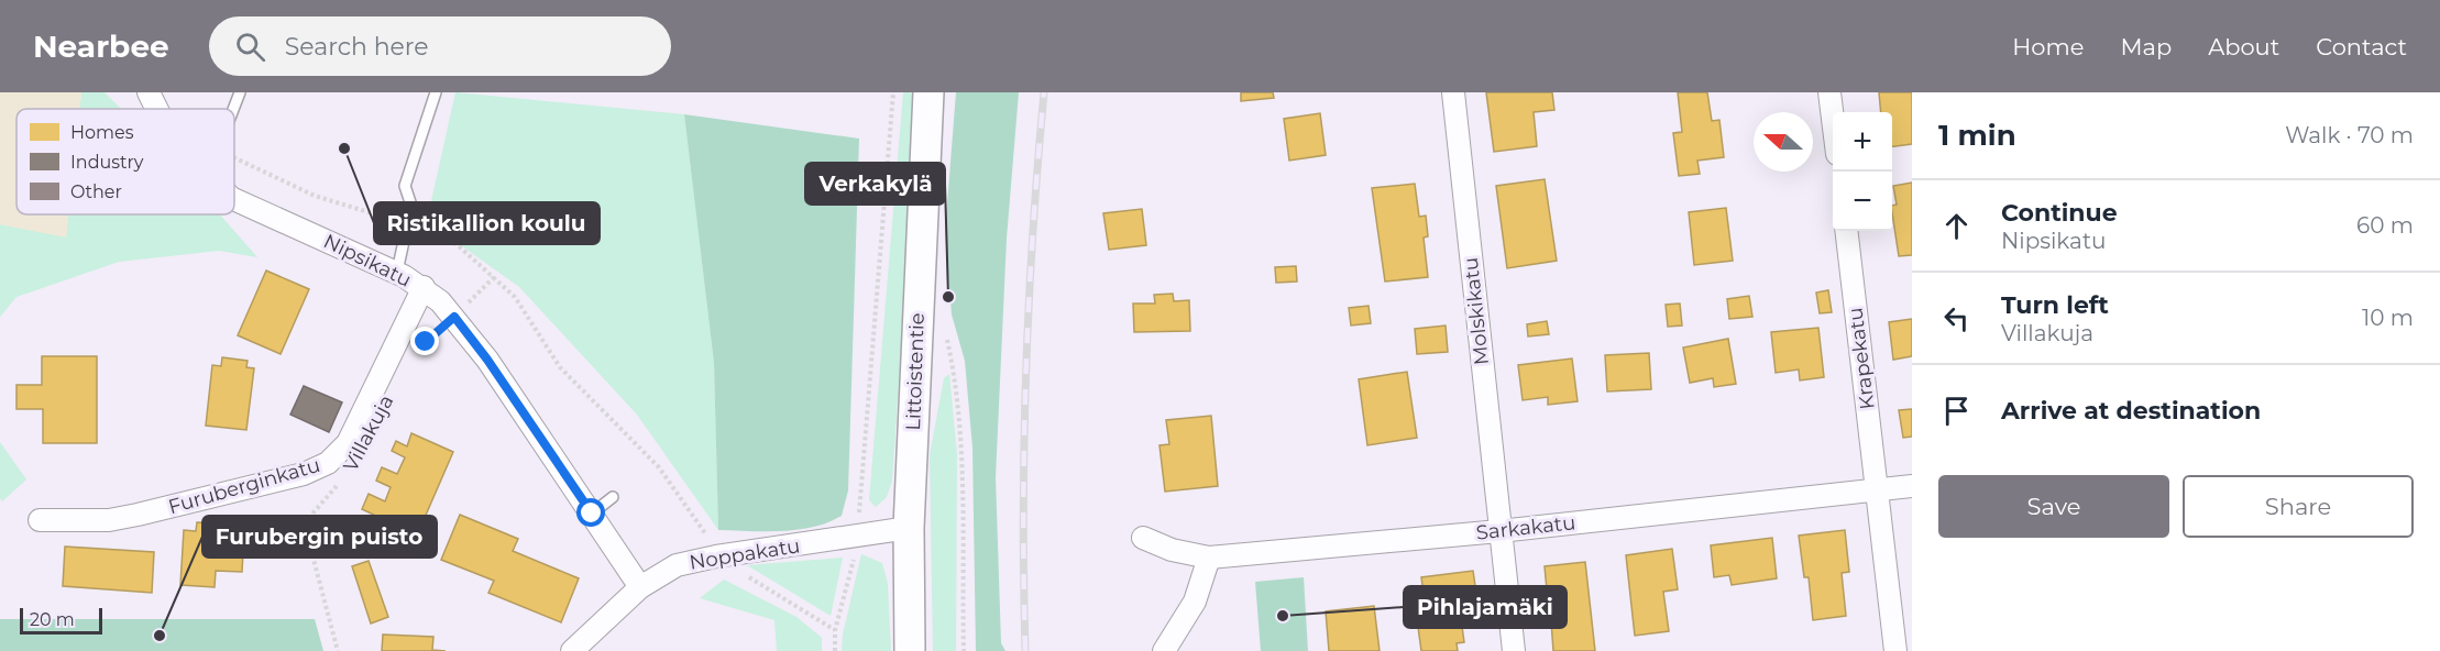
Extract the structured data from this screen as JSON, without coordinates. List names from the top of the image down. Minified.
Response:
{"streets":{"street":["Nipsikatu","Molskikatu","Krapekatu","Littoistentie","Furuberginkatu","Sarkakatu","Noppakatu"],"path":["Villakuja"]},"crossings":[["Nipsikatu","Furuberginkatu"],["Nipsikatu","Noppakatu"],["Molskikatu","Sarkakatu"],["Krapekatu","Sarkakatu"],["Littoistentie","Noppakatu"]],"places":["Ristikallion koulu","Verkakylä","Pihlajamäki","Furubergin puisto"],"legend":["Homes","Industry","Other"],"scale_bar":"20 m","north":"left","page":{"header":"Nearbee","search":"Search here","nav":["Home","Map","About","Contact"],"heading":["1 min","Walk · 70 m"],"map_buttons":["+","−"],"list":[["Continue","Nipsikatu","60 m"],["Turn left","Villakuja","10 m"],"Arrive at destination"],"buttons":["Save","Share"],"scale":"20 m"}}
